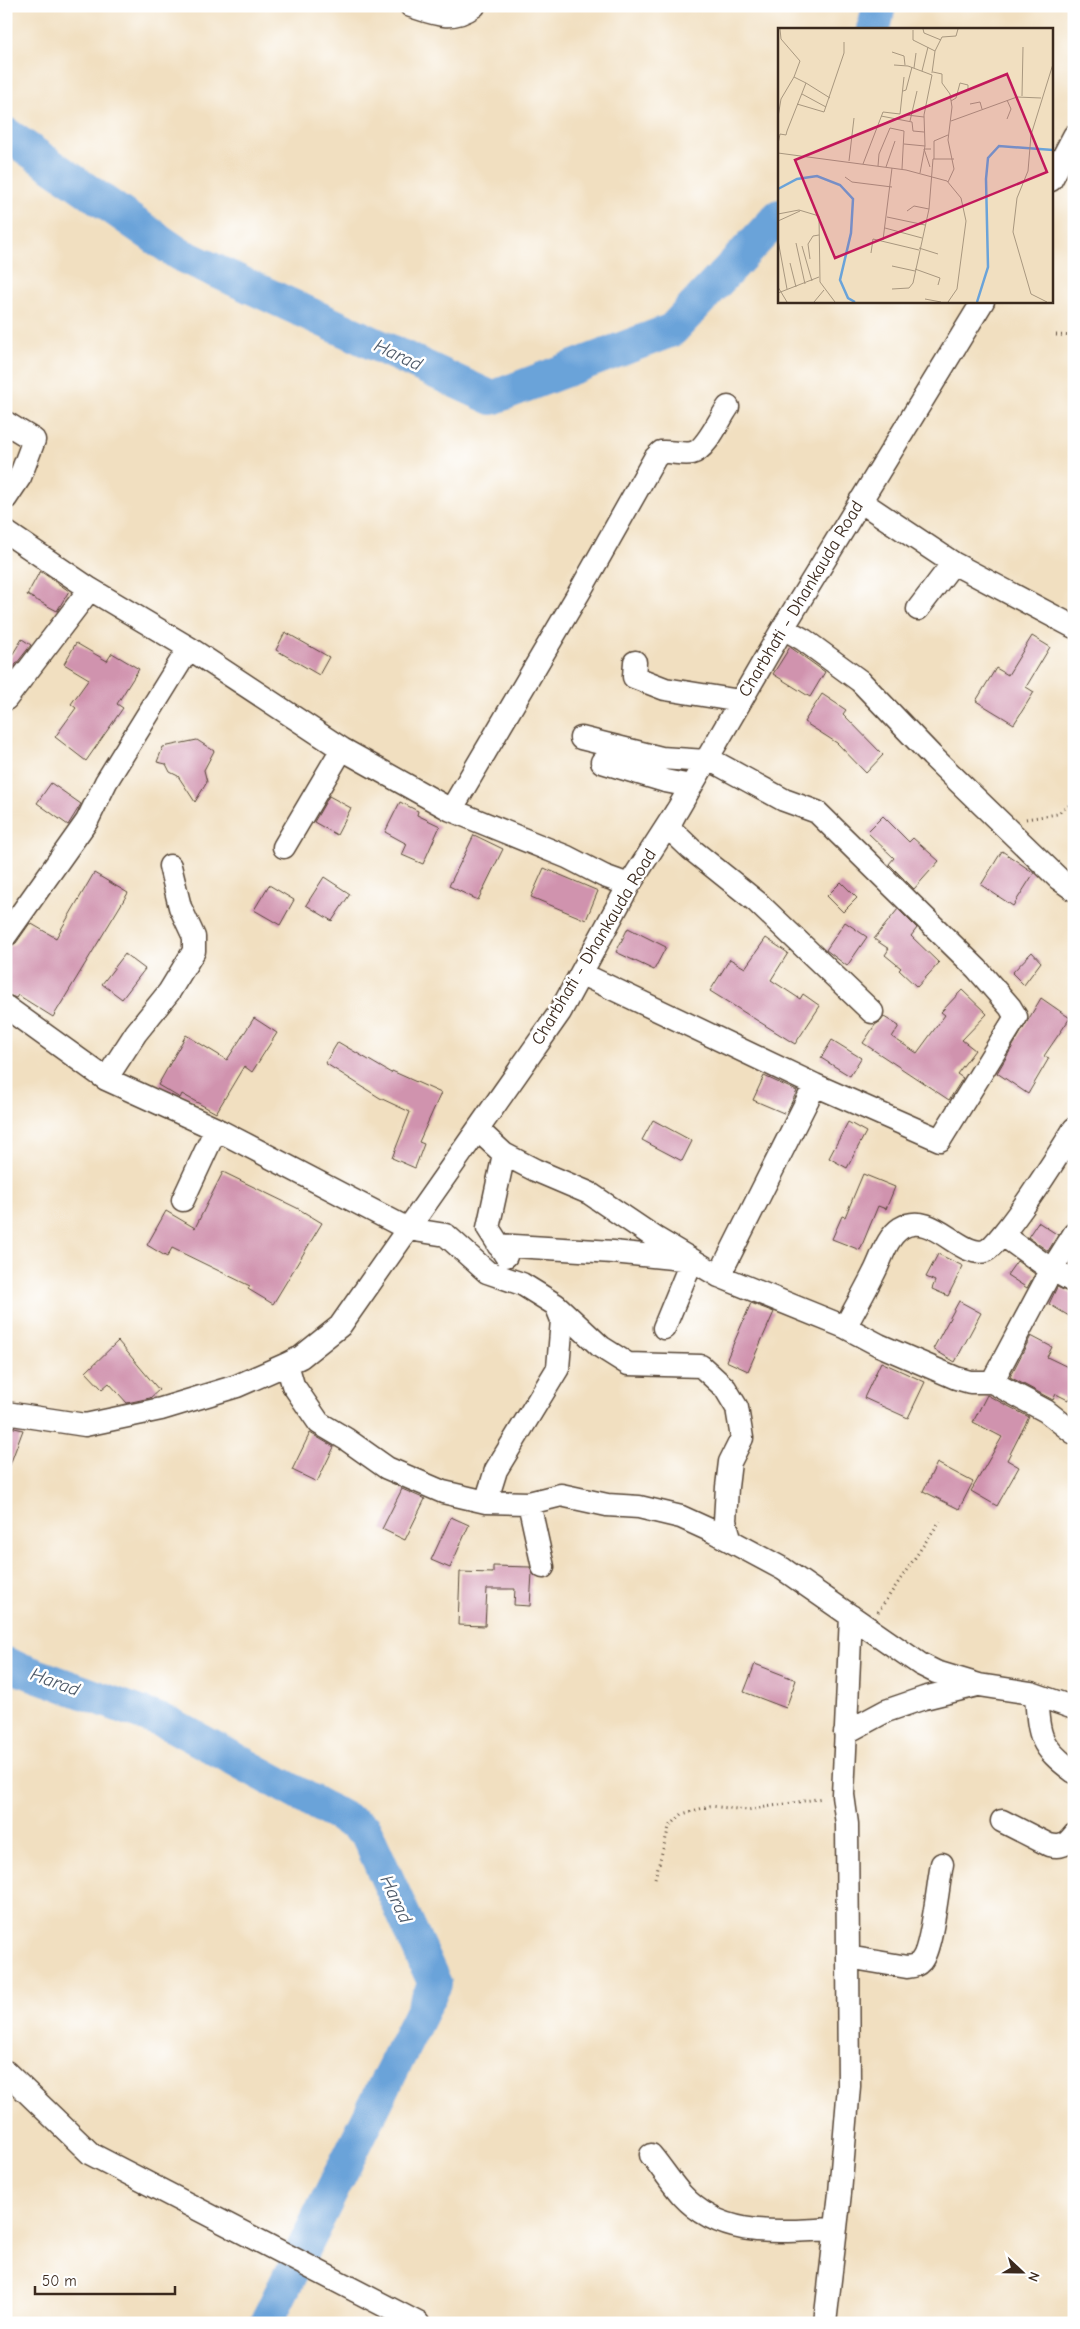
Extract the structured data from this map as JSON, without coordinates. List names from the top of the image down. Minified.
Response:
{"streets":{"street":["Charbhati - Dhankauda Road"]},"water":["Harad"],"scale_bar":"50 m","north":"right"}
